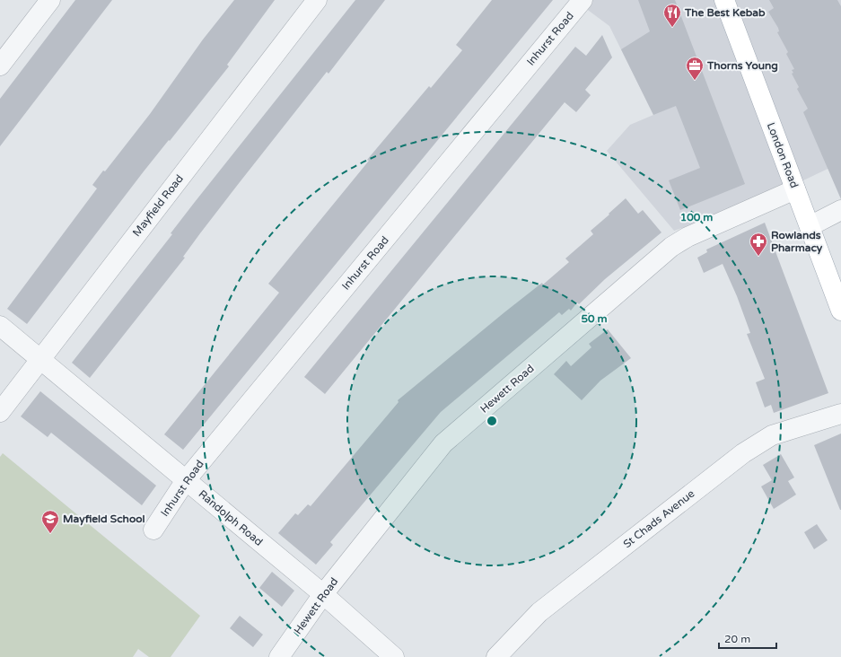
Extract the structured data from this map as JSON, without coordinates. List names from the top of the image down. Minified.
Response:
{"streets":{"main road":["London Road"],"street":["Inhurst Road","Mayfield Road","Hewett Road","Randolph Road","St Chads Avenue"]},"crossings":[["Inhurst Road","Randolph Road"],["London Road","Hewett Road"],["Mayfield Road","Randolph Road"],["Hewett Road","Randolph Road"]],"places":{"restaurant":["The Best Kebab"],"office":["Thorns Young"],"pharmacy":["Rowlands Pharmacy"],"school or university":["Mayfield School"]},"scale_bar":"20 m","rings":["100 m","50 m"]}
